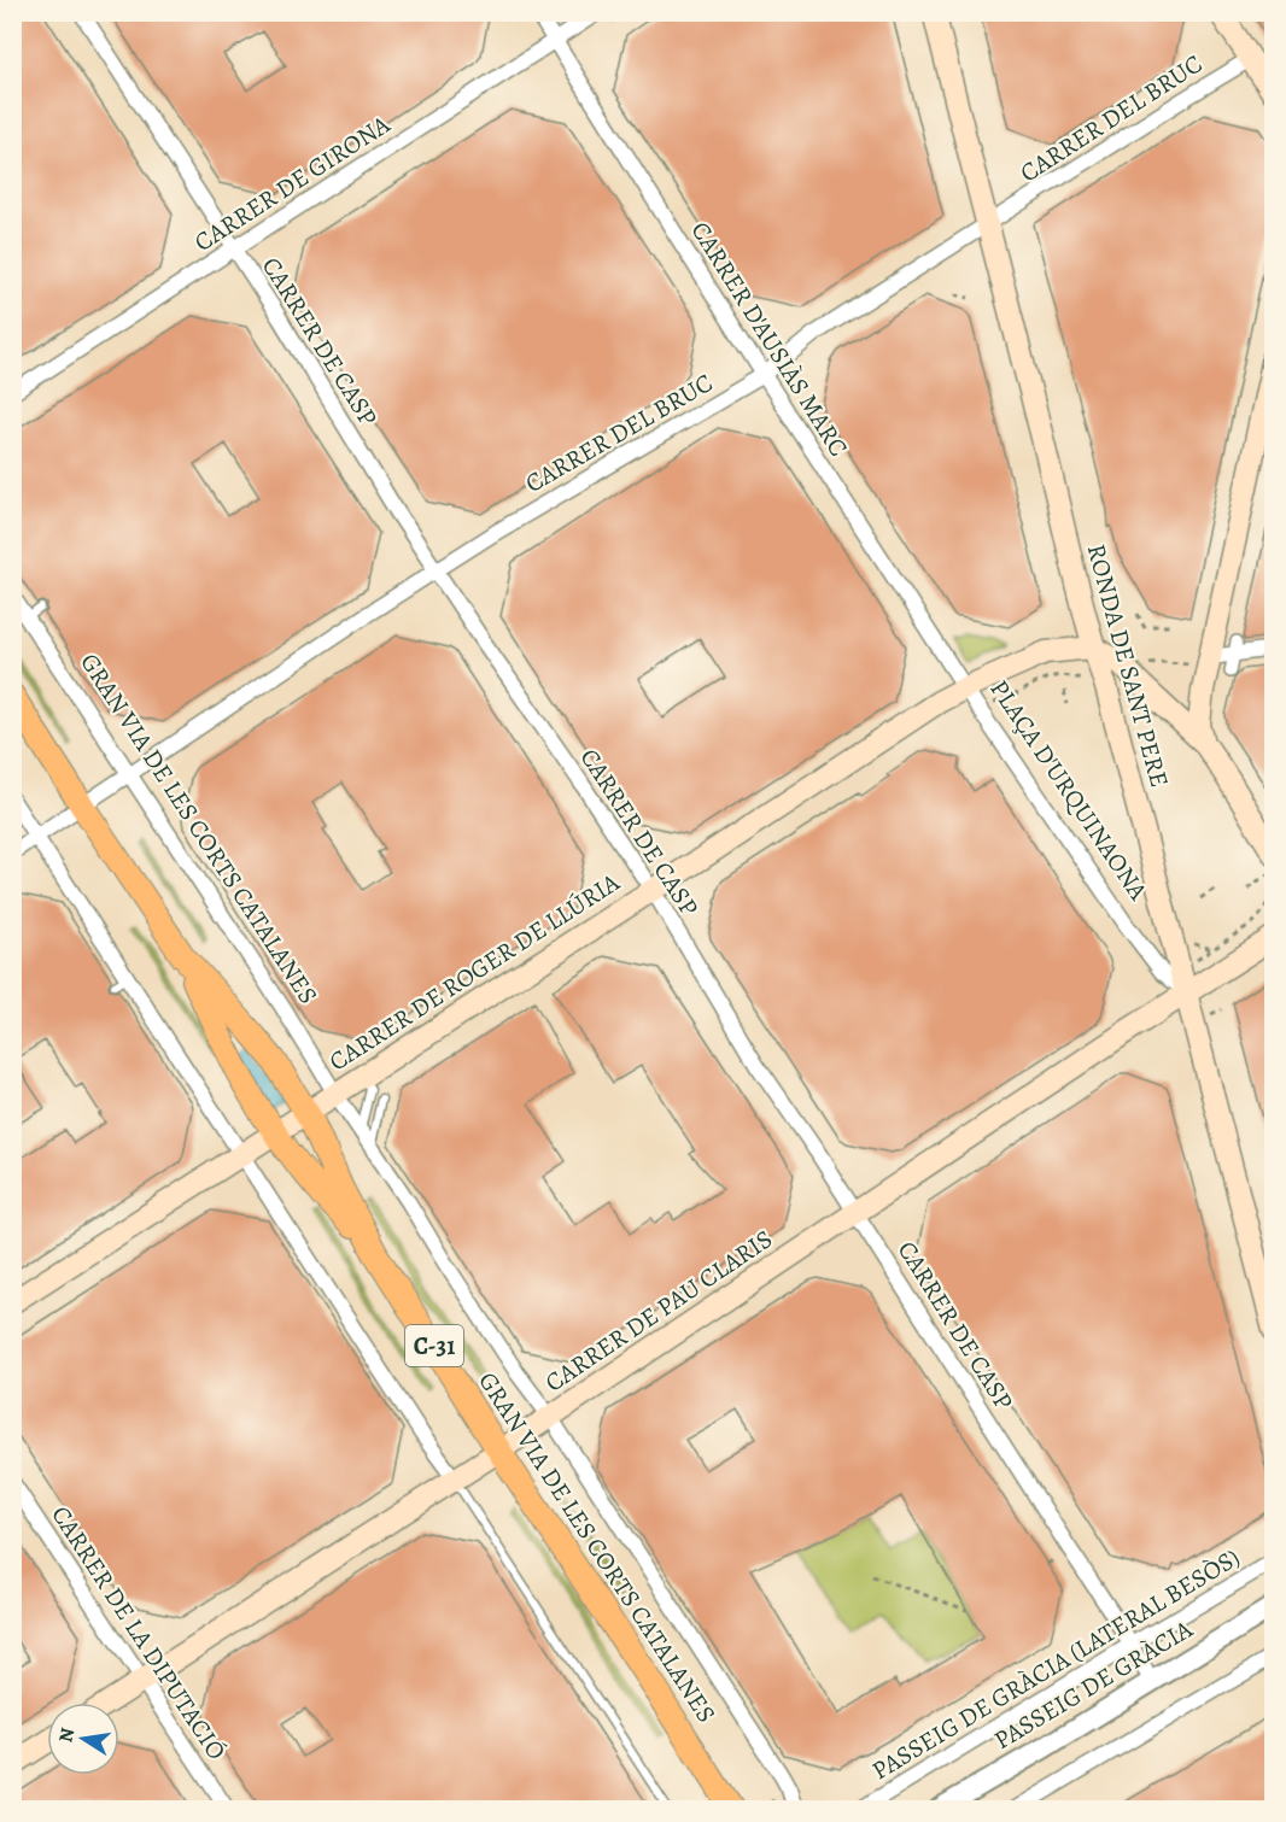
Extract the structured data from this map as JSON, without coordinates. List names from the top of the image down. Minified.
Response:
{"streets":{"main road":["RONDA DE SANT PERE","PLAÇA D'URQUINAONA","GRAN VIA DE LES CORTS CATALANES","CARRER DE ROGER DE LLÚRIA","CARRER DE PAU CLARIS","C-31"],"street":["CARRER DEL BRUC","CARRER DE GIRONA","CARRER D'AUSIÀS MARC","CARRER DE CASP","CARRER DE LA DIPUTACIÓ","PASSEIG DE GRÀCIA (LATERAL BESÒS)","PASSEIG DE GRÀCIA"]},"crossings":[["CARRER DEL BRUC","CARRER D'AUSIÀS MARC"],["CARRER DEL BRUC","CARRER DE CASP"],["CARRER DEL BRUC","RONDA DE SANT PERE"],["CARRER DEL BRUC","GRAN VIA DE LES CORTS CATALANES"],["CARRER DE GIRONA","CARRER D'AUSIÀS MARC"],["CARRER DE GIRONA","CARRER DE CASP"],["CARRER D'AUSIÀS MARC","PLAÇA D'URQUINAONA"],["CARRER D'AUSIÀS MARC","CARRER DE ROGER DE LLÚRIA"],["CARRER DE CASP","CARRER DE ROGER DE LLÚRIA"],["CARRER DE CASP","CARRER DE PAU CLARIS"],["CARRER DE CASP","PASSEIG DE GRÀCIA (LATERAL BESÒS)"],["CARRER DE CASP","PASSEIG DE GRÀCIA"],["RONDA DE SANT PERE","PLAÇA D'URQUINAONA"],["RONDA DE SANT PERE","CARRER DE PAU CLARIS"],["PLAÇA D'URQUINAONA","CARRER DE ROGER DE LLÚRIA"],["PLAÇA D'URQUINAONA","CARRER DE PAU CLARIS"],["GRAN VIA DE LES CORTS CATALANES","CARRER DE ROGER DE LLÚRIA"],["GRAN VIA DE LES CORTS CATALANES","CARRER DE PAU CLARIS"],["CARRER DE PAU CLARIS","CARRER DE LA DIPUTACIÓ"]],"north":"left"}
